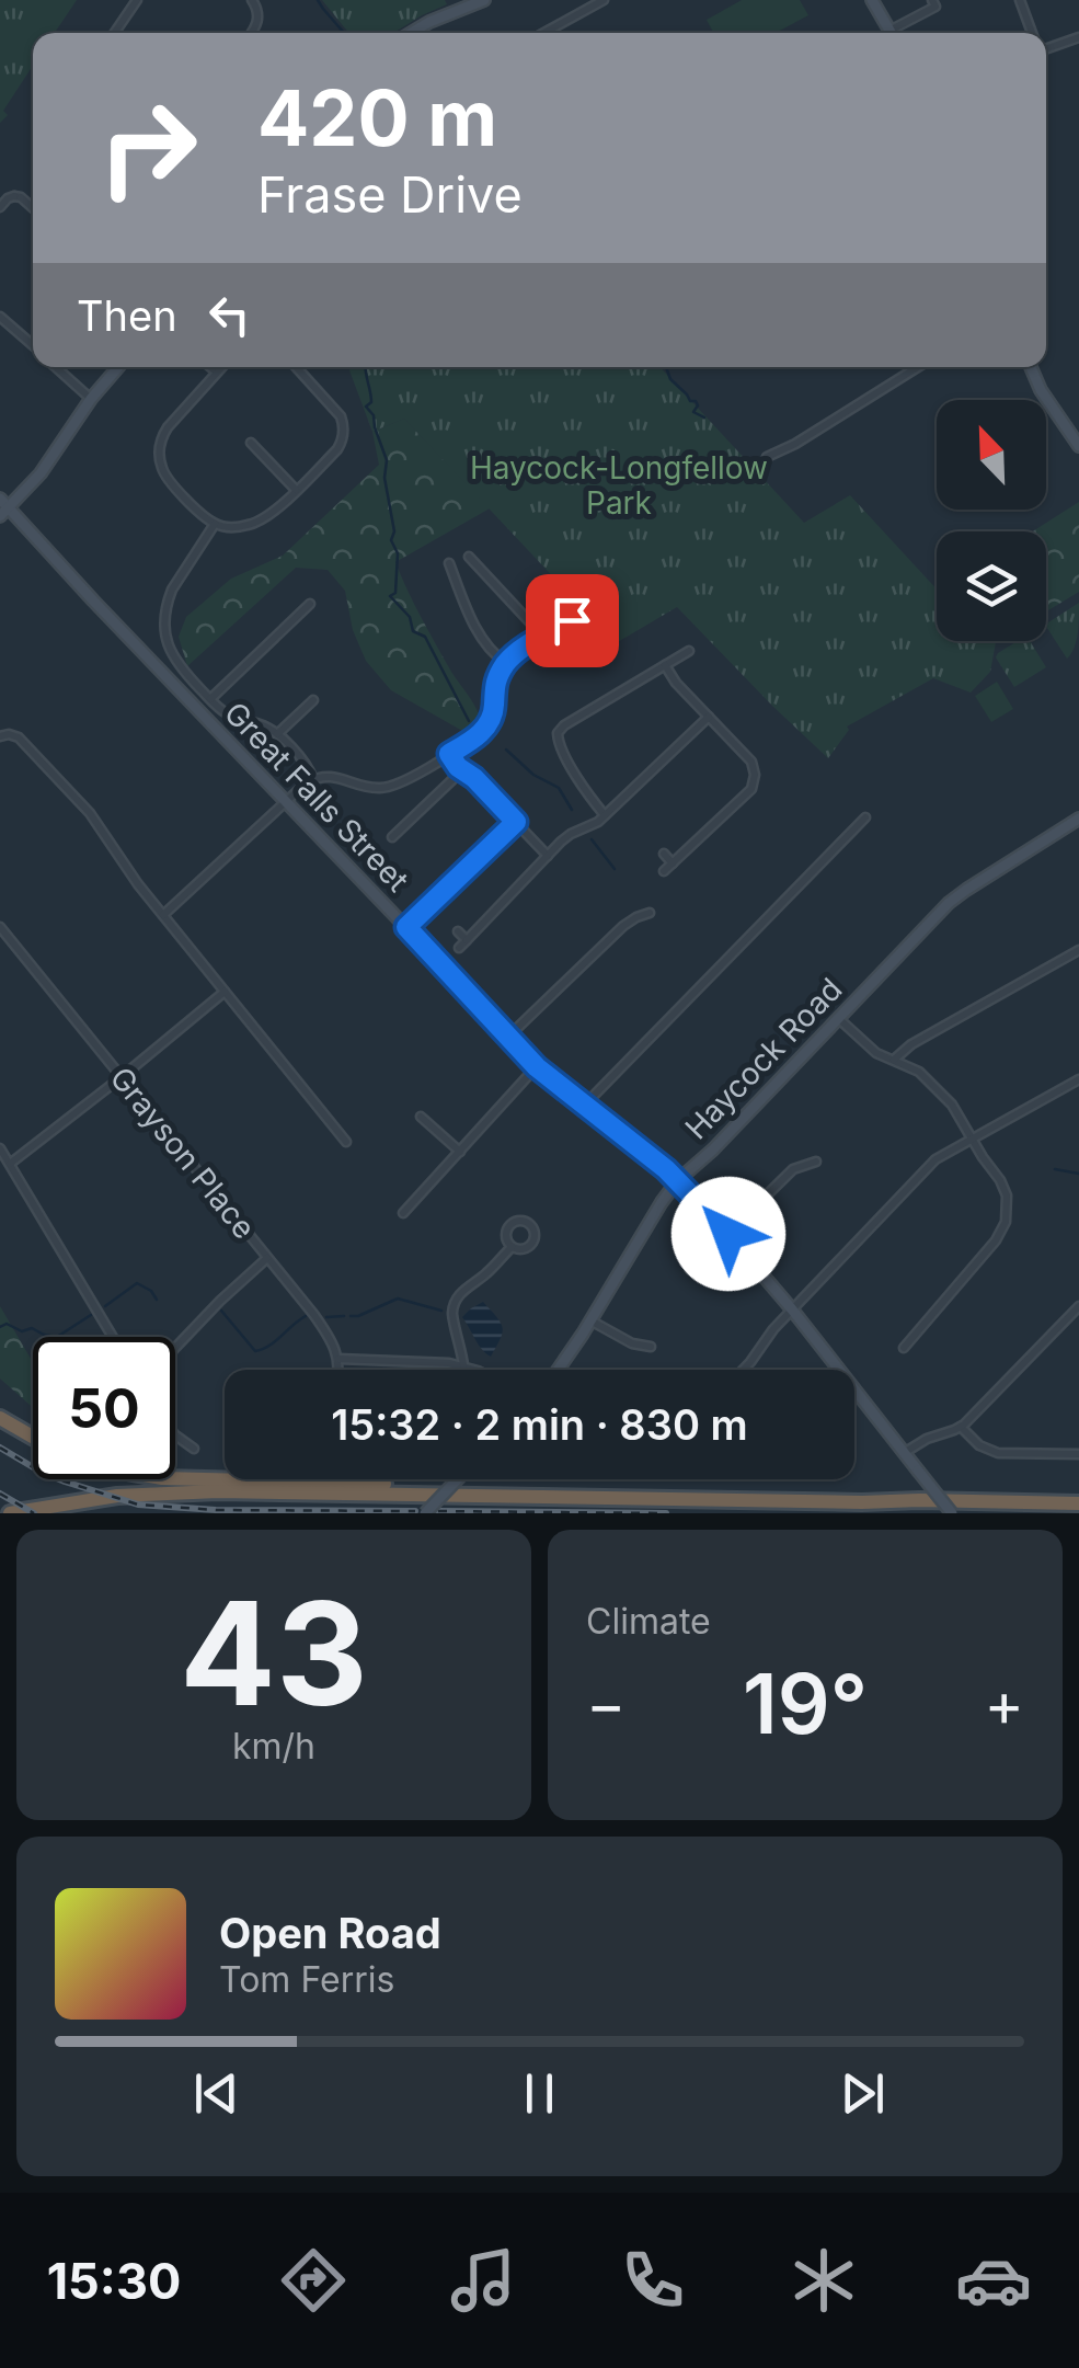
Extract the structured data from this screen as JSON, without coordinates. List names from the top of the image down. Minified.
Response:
{"streets":{"main road":["Great Falls Street","Haycock Road"],"street":["Grayson Place"]},"crossings":[["Great Falls Street","Haycock Road"]],"parks":["Haycock-Longfellow Park"],"north":"top left","page":{"turn":["420 m","Frase Drive"],"then":"Then","limit":"50","trip":"15:32 · 2 min · 830 m","tile":[["43","km/h"],"Climate"],"heat":["−","19°","+"],"song":["Open Road","Tom Ferris"],"tabs":"15:30"}}
